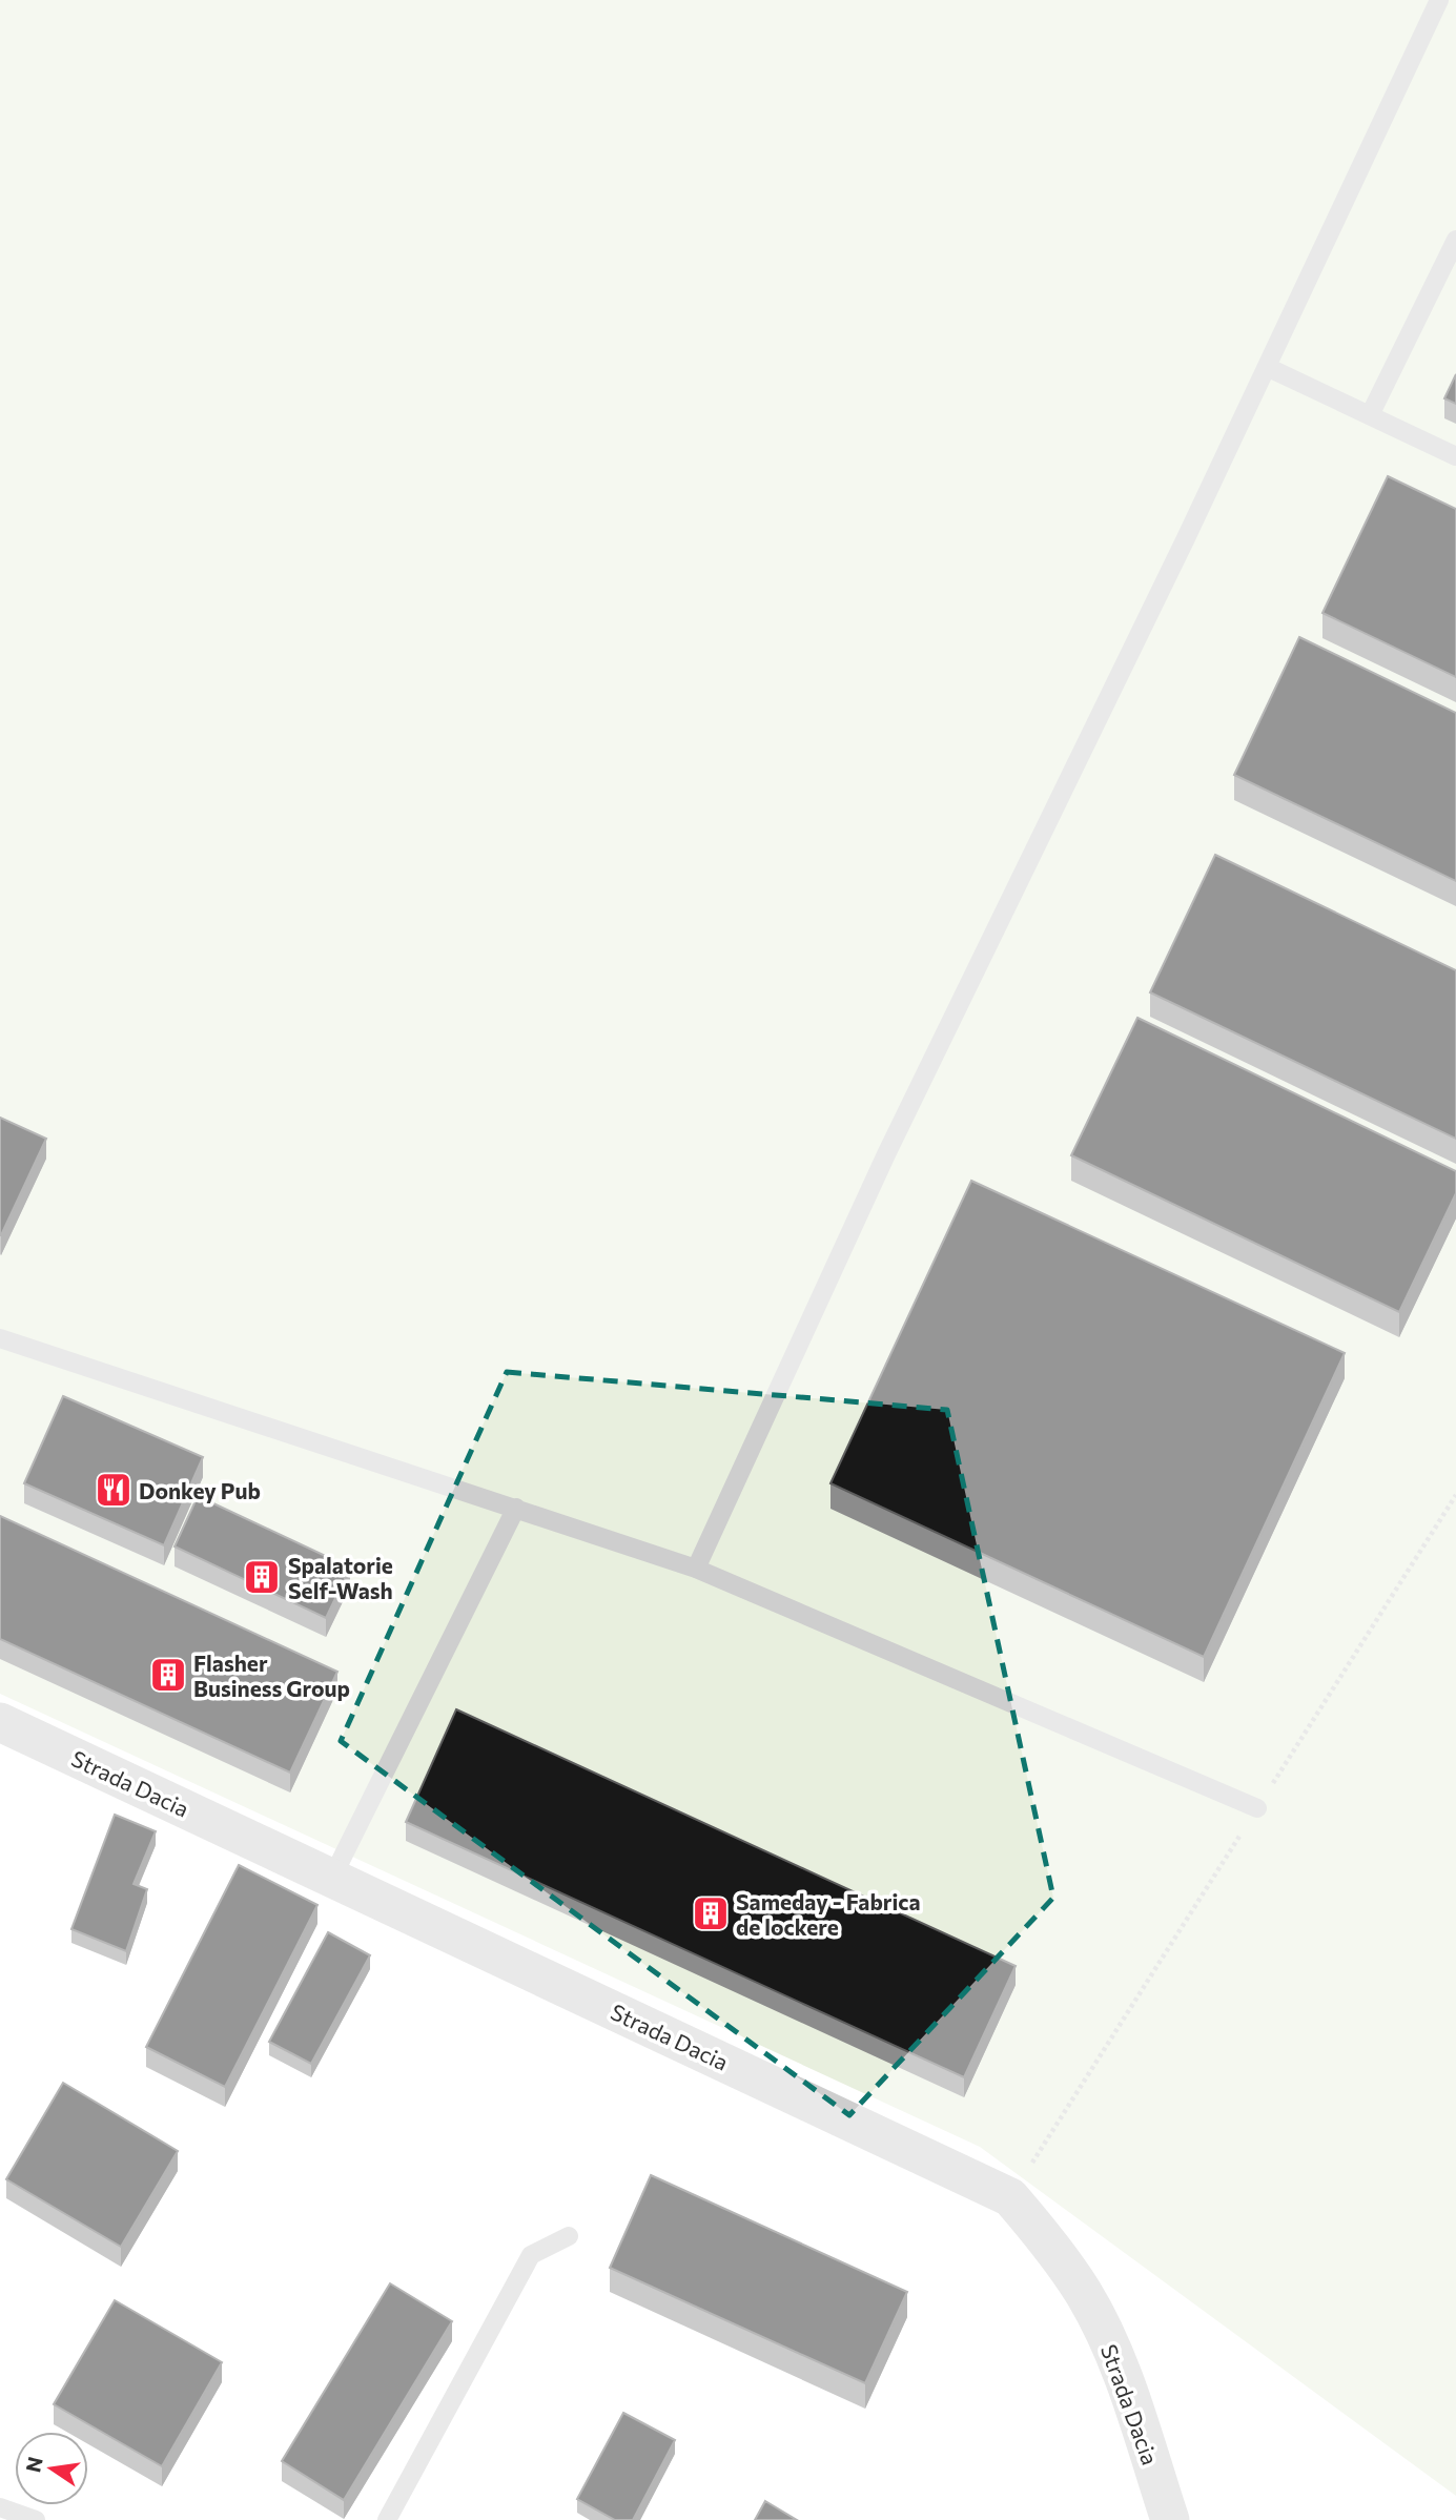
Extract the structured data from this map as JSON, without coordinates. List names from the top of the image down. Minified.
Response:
{"streets":{"street":["Strada Dacia"]},"places":{"restaurant":["Donkey Pub"],"building":["Spalatorie Self-Wash","Flasher Business Group","Sameday - Fabrica de lockere"]},"north":"left"}
